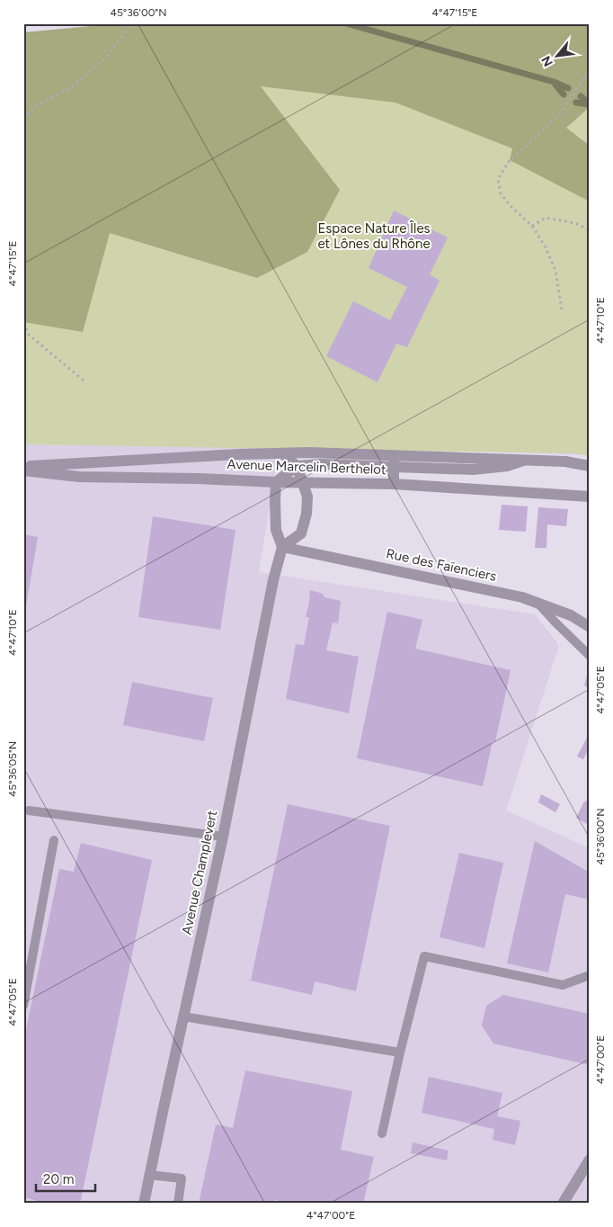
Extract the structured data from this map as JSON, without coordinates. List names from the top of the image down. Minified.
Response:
{"streets":{"street":["Avenue Marcelin Berthelot","Rue des Faïenciers","Avenue Champlevert"]},"crossings":[["Rue des Faïenciers","Avenue Champlevert"]],"parks":["Espace Nature Îles et Lônes du Rhône"],"scale_bar":"20 m","north":"bottom left","coordinates":["45°36'00\"N","4°47'15\"E","4°47'10\"E","4°47'05\"E","45°36'05\"N","4°47'00\"E"]}
